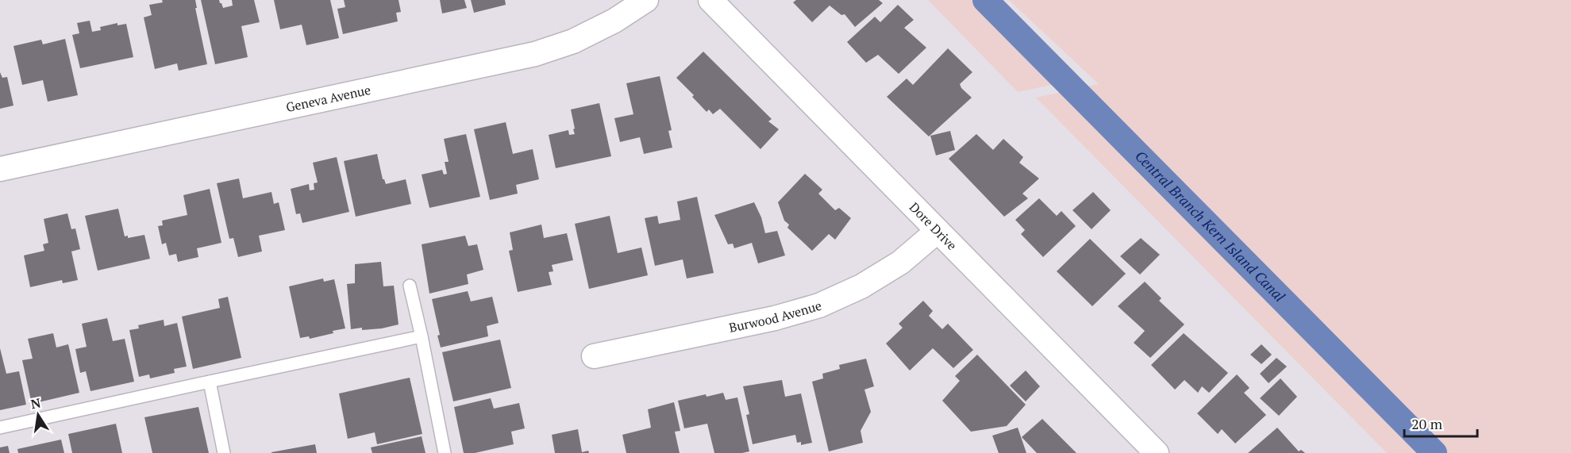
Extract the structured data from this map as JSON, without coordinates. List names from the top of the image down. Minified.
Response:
{"streets":{"street":["Geneva Avenue","Dore Drive","Burwood Avenue"]},"crossings":[["Dore Drive","Burwood Avenue"]],"water":["Central Branch Kern Island Canal"],"scale_bar":"20 m","north":"top"}
